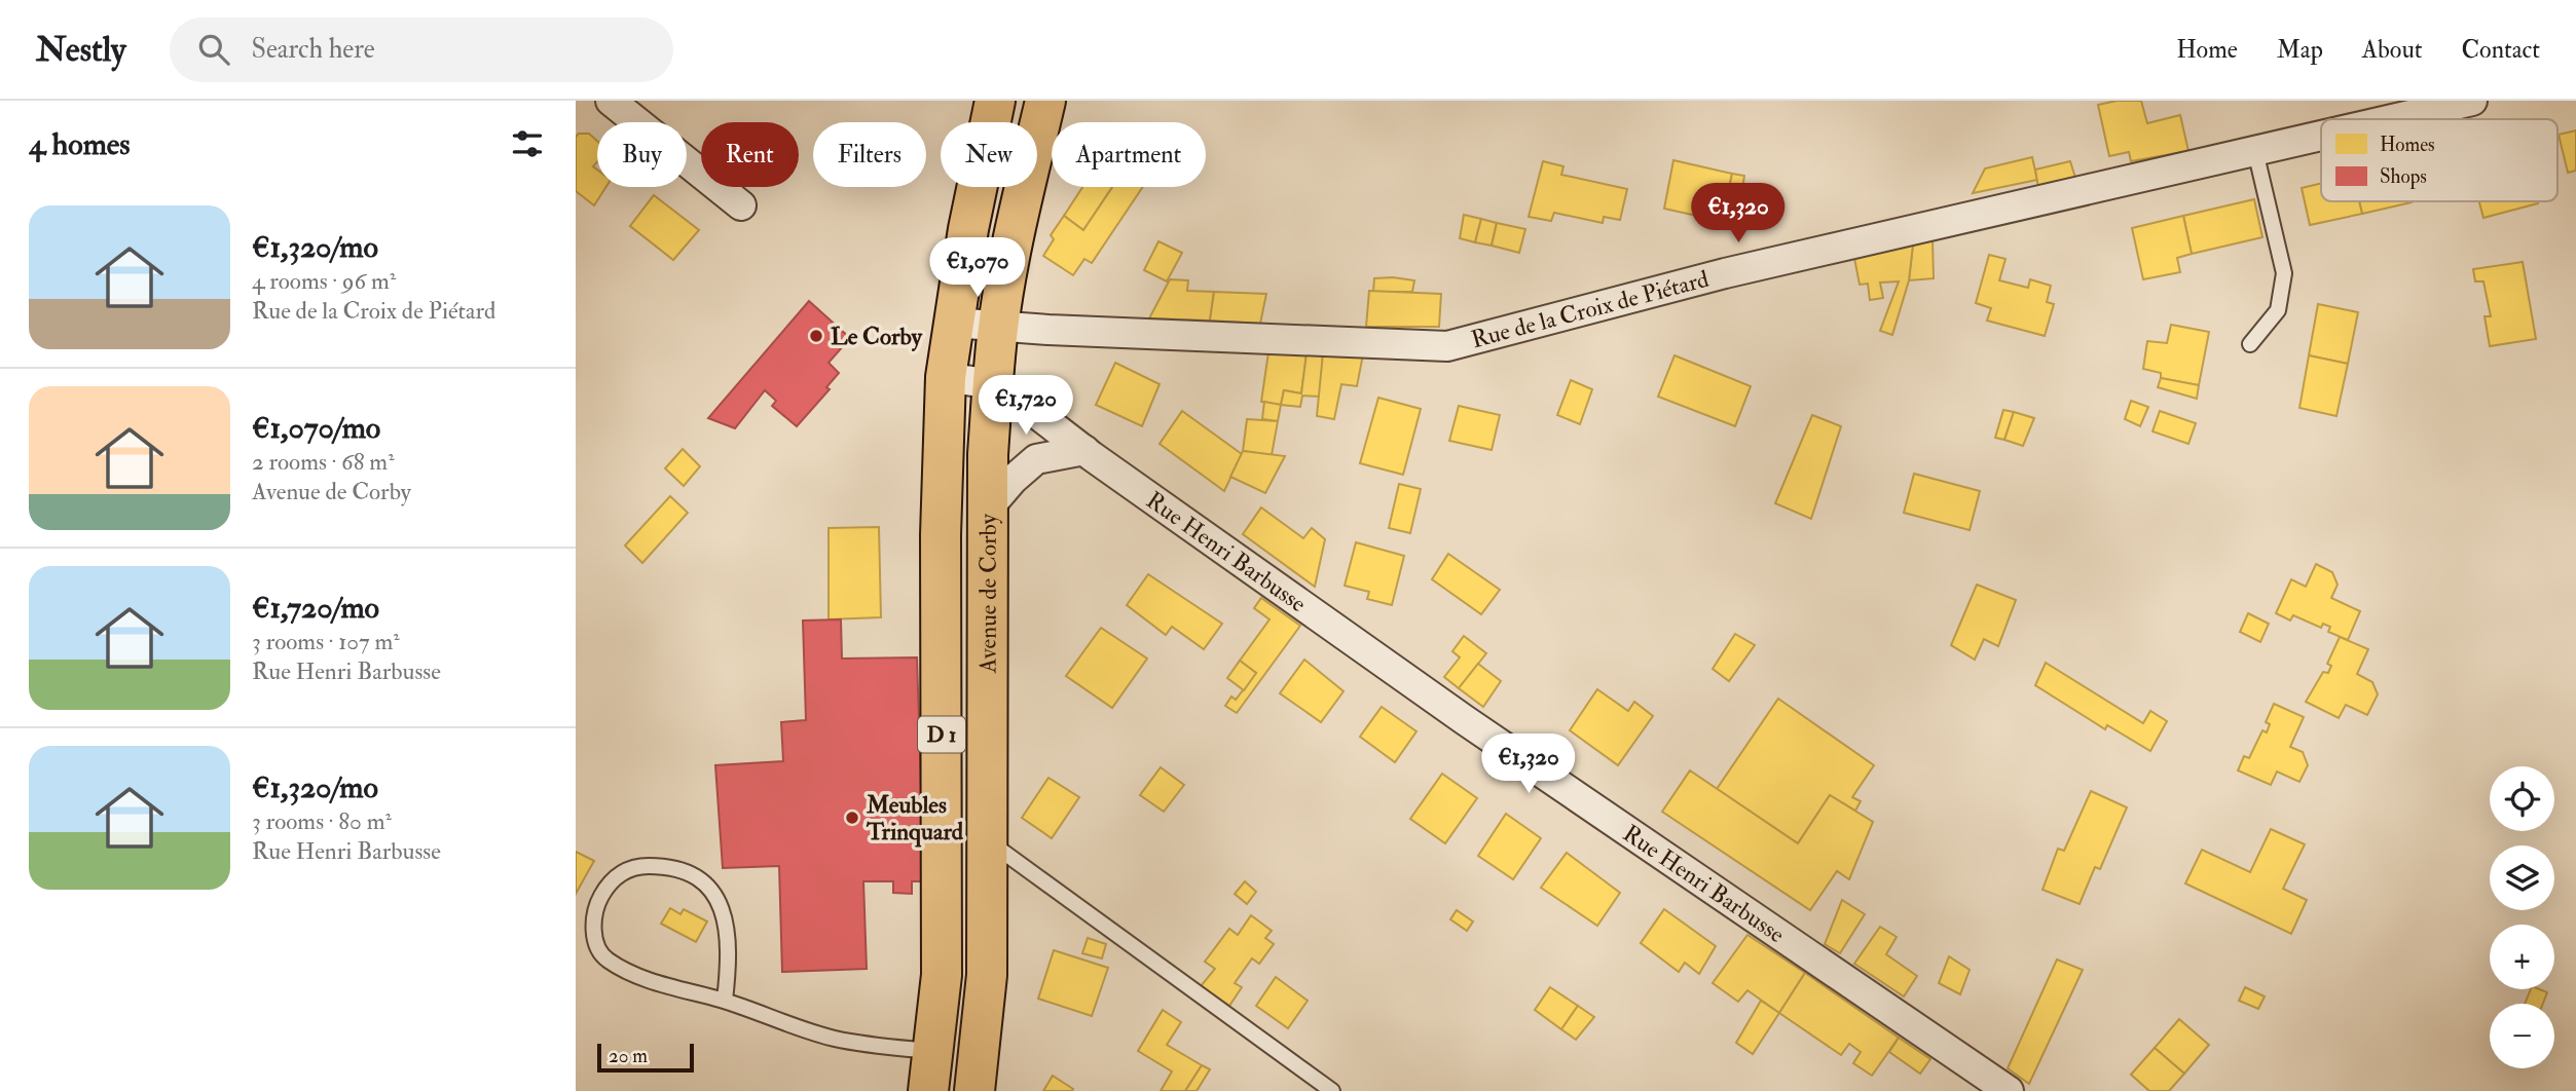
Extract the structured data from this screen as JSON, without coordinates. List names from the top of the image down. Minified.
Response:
{"streets":{"main road":["Avenue de Corby","D 1"],"street":["Rue de la Croix de Piétard","Rue Henri Barbusse"]},"crossings":[["Rue de la Croix de Piétard","Avenue de Corby"],["Rue Henri Barbusse","Avenue de Corby"]],"places":["Le Corby","Meubles Trinquard"],"legend":["Homes","Shops"],"scale_bar":"20 m","page":{"header":"Nestly","search":"Search here","nav":["Home","Map","About","Contact"],"heading":"4 homes","chip":["Buy","Rent","Filters","New","Apartment"],"price":["€1,320","€1,070","€1,720","€1,320"],"list":[{"name":"€1,320/mo","note":"4 rooms · 96 m² · Rue de la Croix de Piétard"},{"name":"€1,070/mo","note":"2 rooms · 68 m² · Avenue de Corby"},{"name":"€1,720/mo","note":"3 rooms · 107 m² · Rue Henri Barbusse"},{"name":"€1,320/mo","note":"3 rooms · 80 m² · Rue Henri Barbusse"}],"map_buttons":["+","−"],"scale":"20 m"}}
